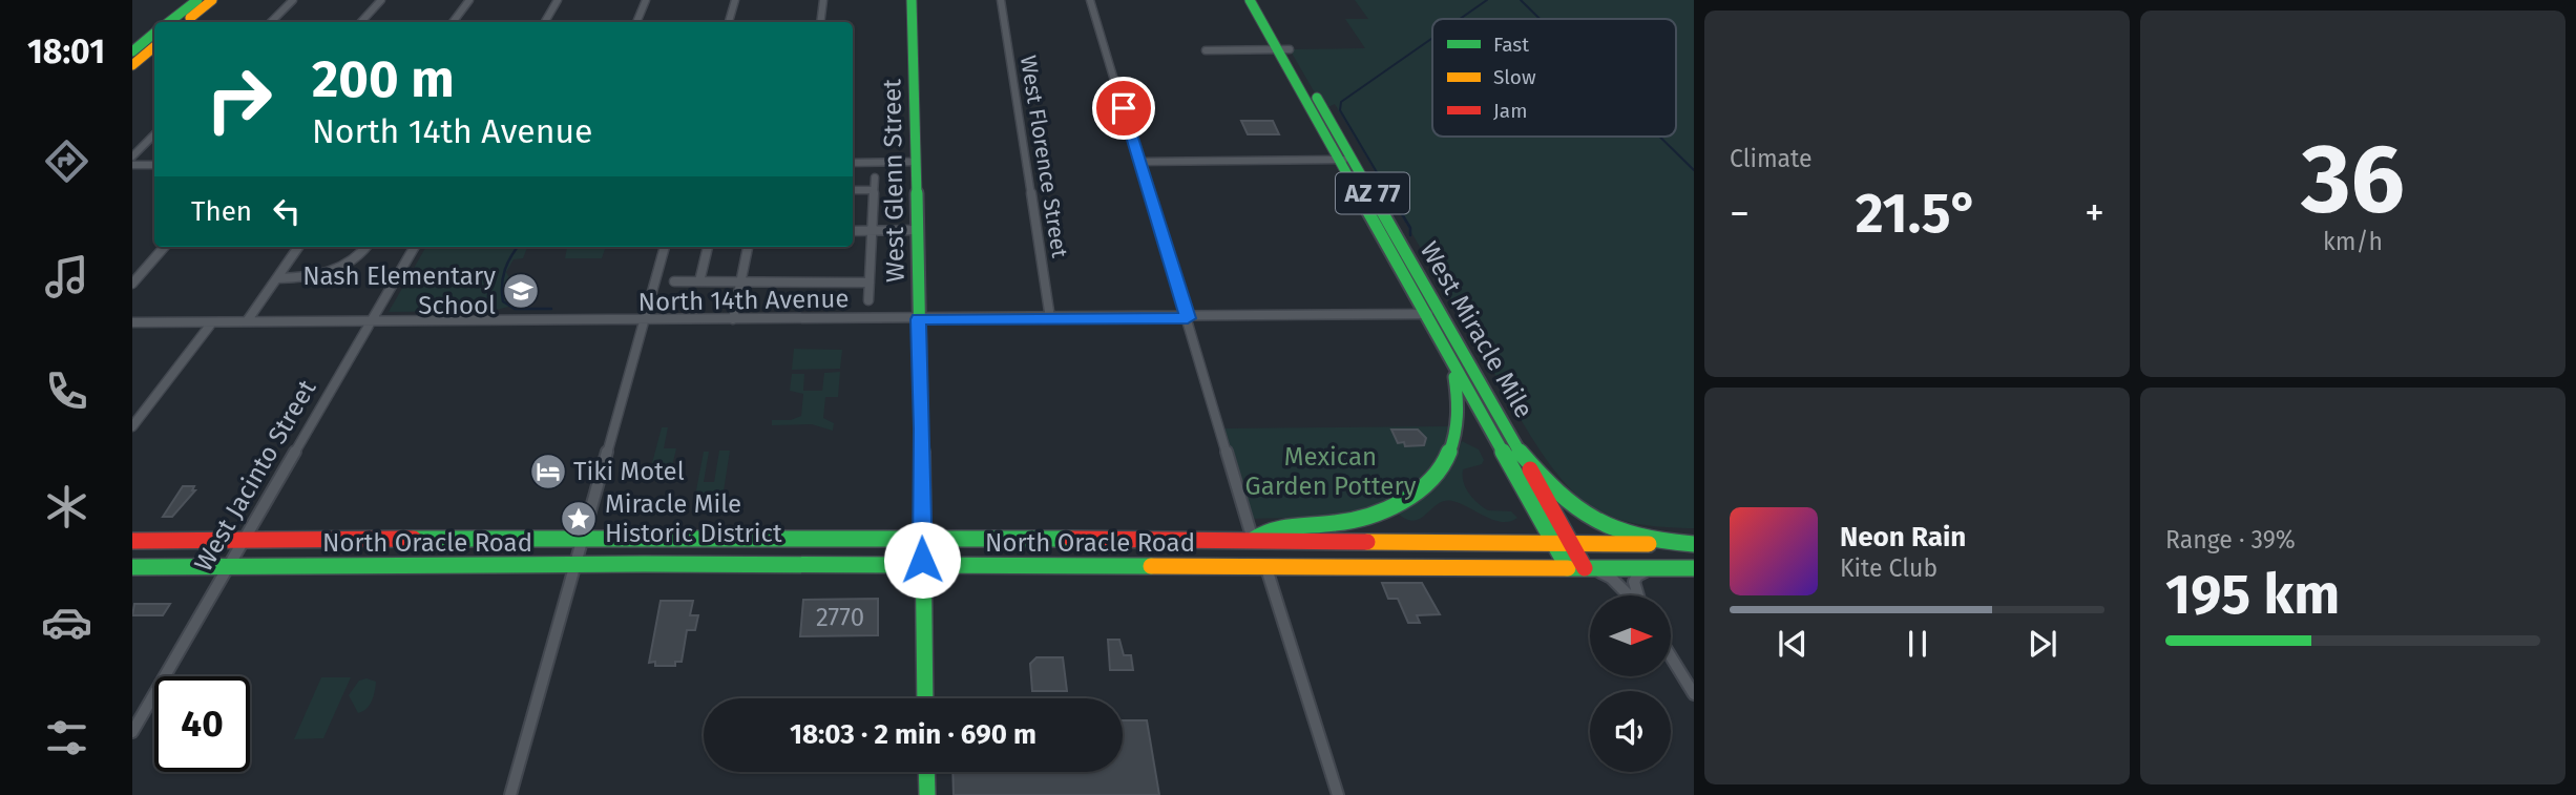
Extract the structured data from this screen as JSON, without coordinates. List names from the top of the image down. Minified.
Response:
{"streets":{"main road":["West Glenn Street","AZ 77","West Miracle Mile","North Oracle Road"],"street":["West Florence Street","North 14th Avenue","West Jacinto Street"]},"crossings":[["West Florence Street","North 14th Avenue"],["West Glenn Street","North 14th Avenue"],["West Glenn Street","North Oracle Road"],["AZ 77","West Miracle Mile"],["AZ 77","North Oracle Road"],["North 14th Avenue","West Miracle Mile"],["North 14th Avenue","West Jacinto Street"],["West Miracle Mile","North Oracle Road"],["West Jacinto Street","North Oracle Road"]],"parks":["Mexican Garden Pottery"],"places":{"school or university":["Nash Elementary School"],"hotel":["Tiki Motel"],"place":["Miracle Mile Historic District"]},"house_numbers":["2770"],"legend":["Fast","Slow","Jam"],"north":"right","page":{"tabs":"18:01","tile":["Climate",["36","km/h"],["Range · 39%","195 km"]],"turn":["200 m","North 14th Avenue"],"then":"Then","heat":["−","21.5°","+"],"song":["Neon Rain","Kite Club"],"limit":"40","trip":"18:03 · 2 min · 690 m"}}
